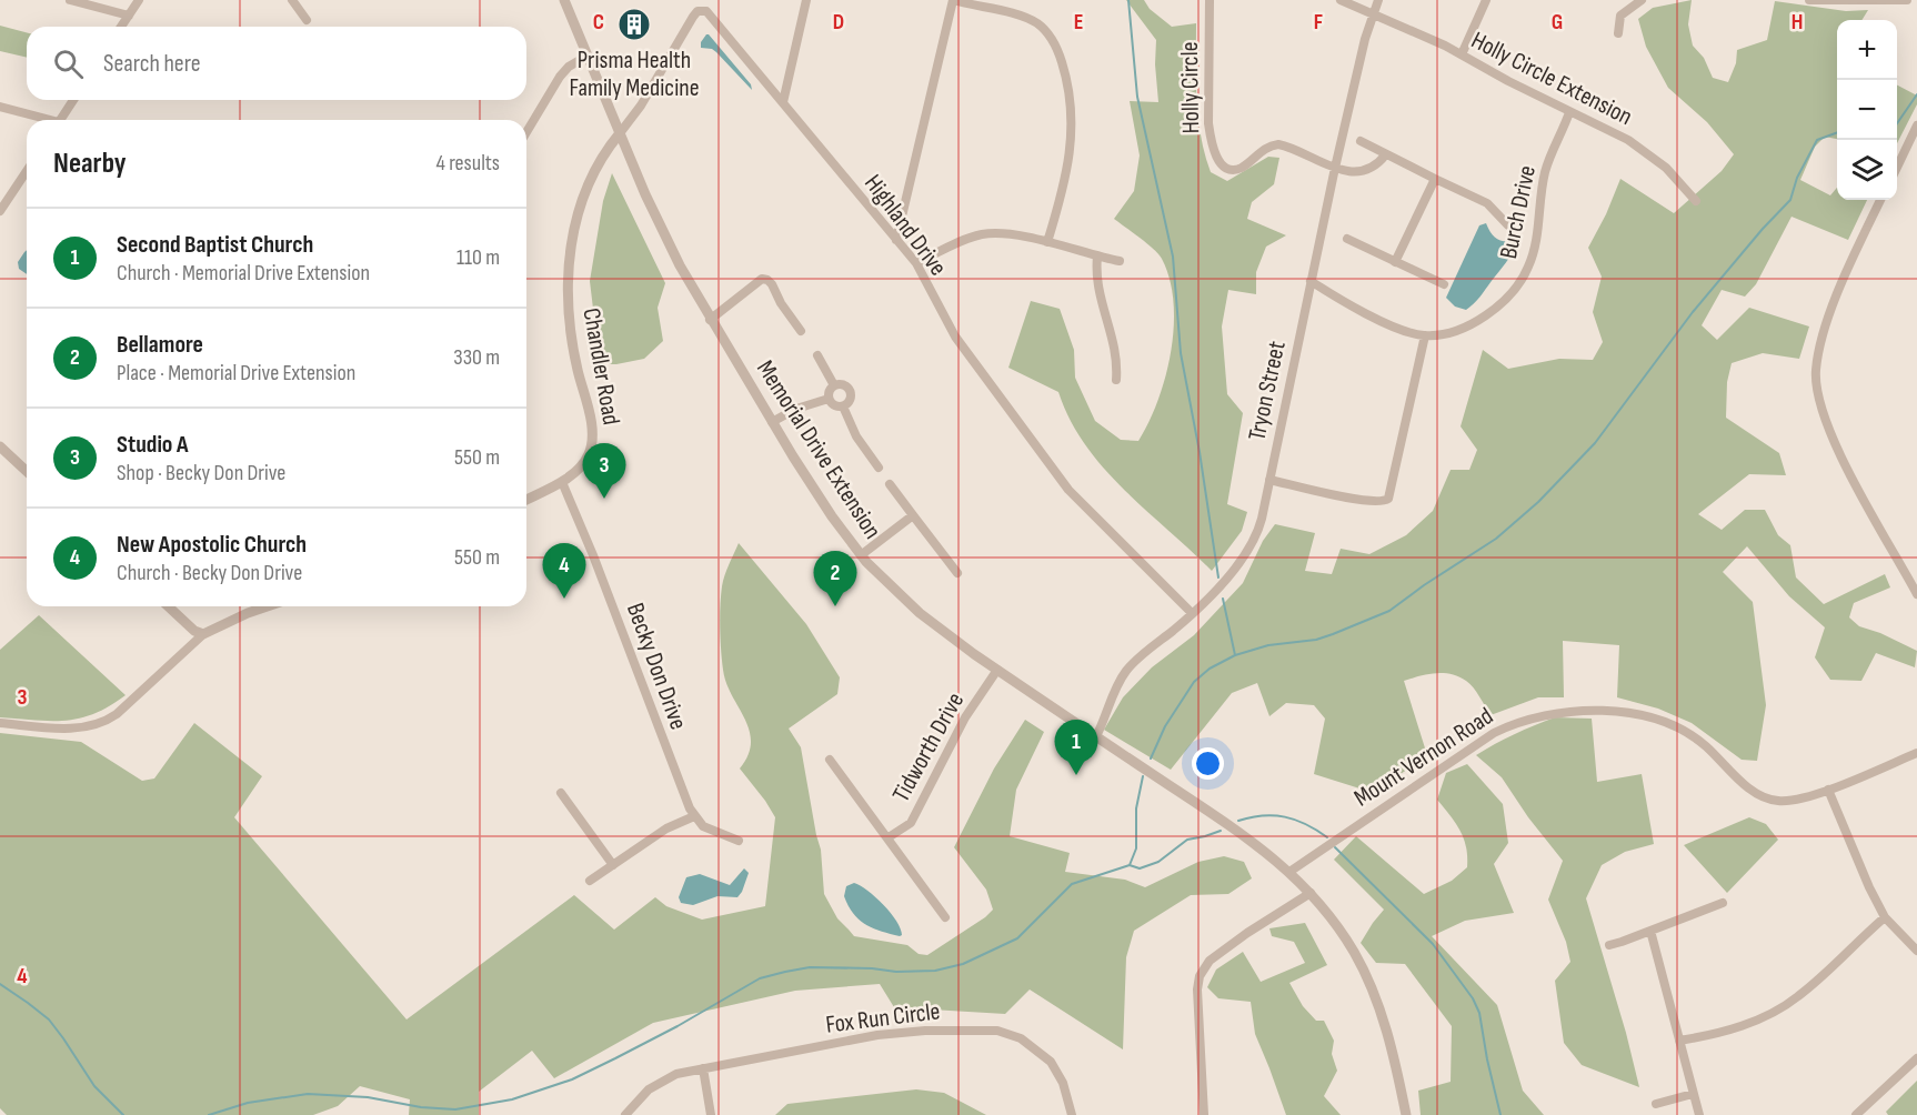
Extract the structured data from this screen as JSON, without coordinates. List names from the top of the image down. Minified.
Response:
{"streets":{"street":["Holly Circle Extension","Holly Circle","Burch Drive","Highland Drive","Chandler Road","Tryon Street","Memorial Drive Extension","Becky Don Drive","Tidworth Drive","Mount Vernon Road","Fox Run Circle"]},"crossings":[["Holly Circle Extension","Burch Drive"],["Holly Circle Extension","Tryon Street"],["Holly Circle","Tryon Street"],["Burch Drive","Tryon Street"],["Highland Drive","Chandler Road"],["Highland Drive","Tryon Street"],["Highland Drive","Memorial Drive Extension"],["Chandler Road","Memorial Drive Extension"],["Chandler Road","Becky Don Drive"],["Tryon Street","Memorial Drive Extension"],["Memorial Drive Extension","Tidworth Drive"],["Memorial Drive Extension","Mount Vernon Road"]],"places":{"building":["Prisma Health Family Medicine"]},"page":{"map_buttons":["+","−"],"search":"Search here","heading":["Nearby","4 results"],"list":[{"mark":"1","name":"Second Baptist Church","note":"Church · Memorial Drive Extension","value":"110 m"},{"mark":"2","name":"Bellamore","note":"Place · Memorial Drive Extension","value":"330 m"},{"mark":"3","name":"Studio A","note":"Shop · Becky Don Drive","value":"550 m"},{"mark":"4","name":"New Apostolic Church","note":"Church · Becky Don Drive","value":"550 m"}],"pins":["3","4","2","1"]},"grid":{"columns":["C","D","E","F","G","H"],"rows":["3","4"]}}
